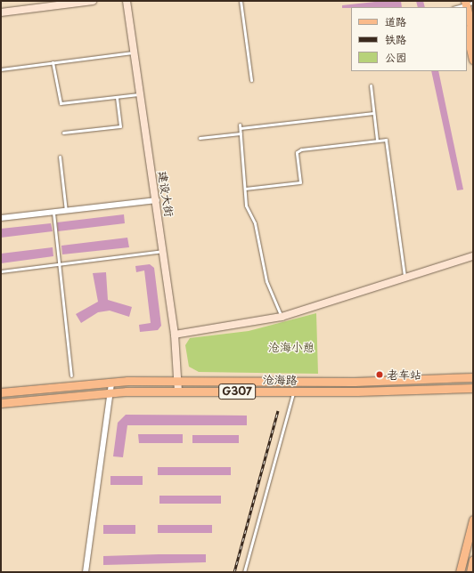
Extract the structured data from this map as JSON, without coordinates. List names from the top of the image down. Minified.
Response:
{"streets":{"main road":["沧海路","G307"],"street":["建设大街"]},"crossings":[["建设大街","沧海路"]],"parks":["沧海小憩"],"places":["老车站"],"legend":["道路","铁路","公园"]}
